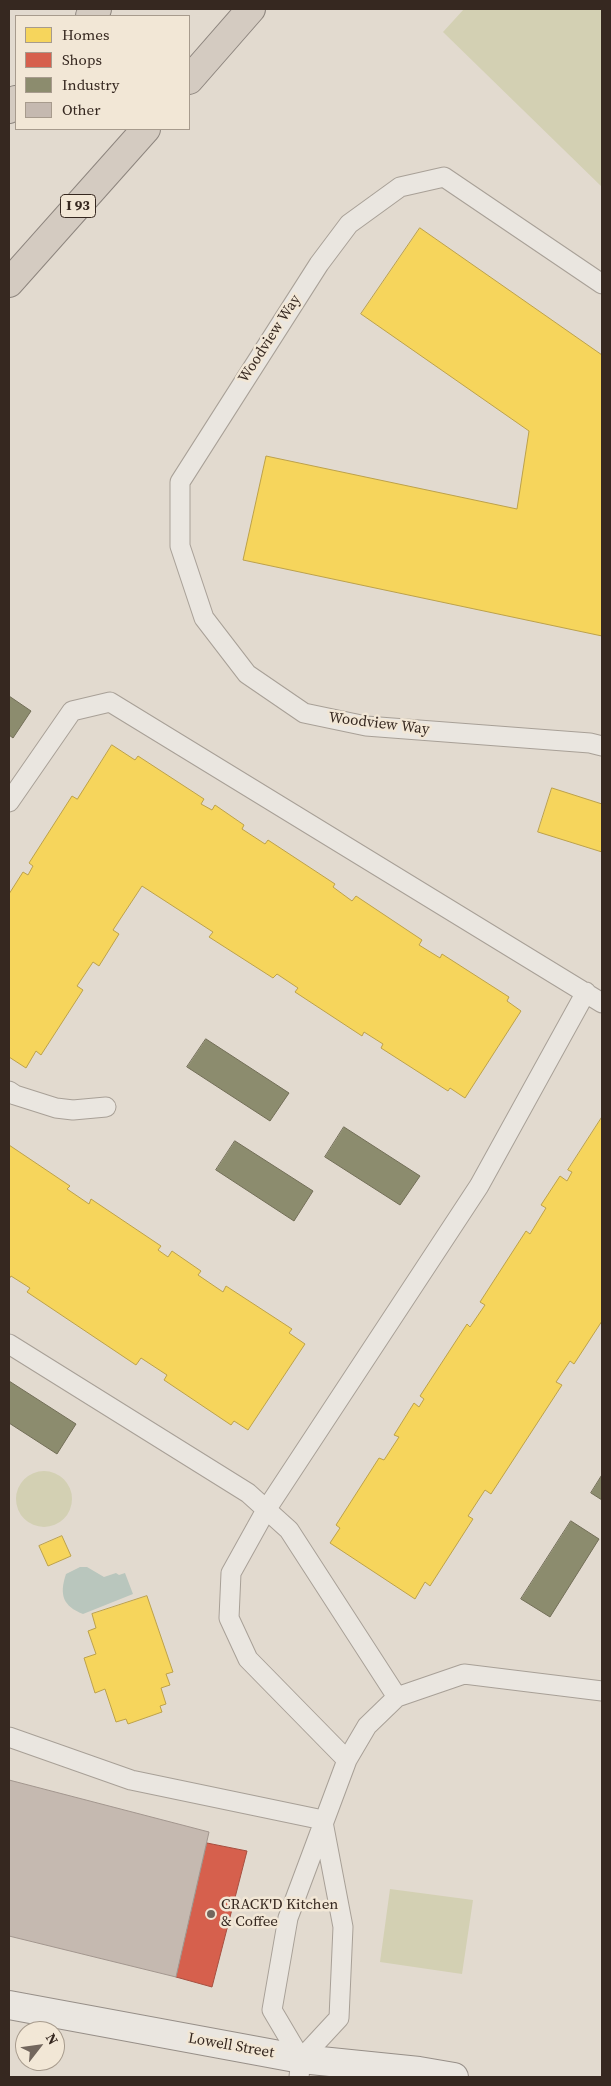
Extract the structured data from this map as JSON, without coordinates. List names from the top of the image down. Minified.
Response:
{"streets":{"highway":["I 93"],"main road":["Lowell Street"],"lane":["Woodview Way"]},"places":["CRACK'D Kitchen & Coffee"],"legend":["Homes","Shops","Industry","Other"],"north":"top right"}
